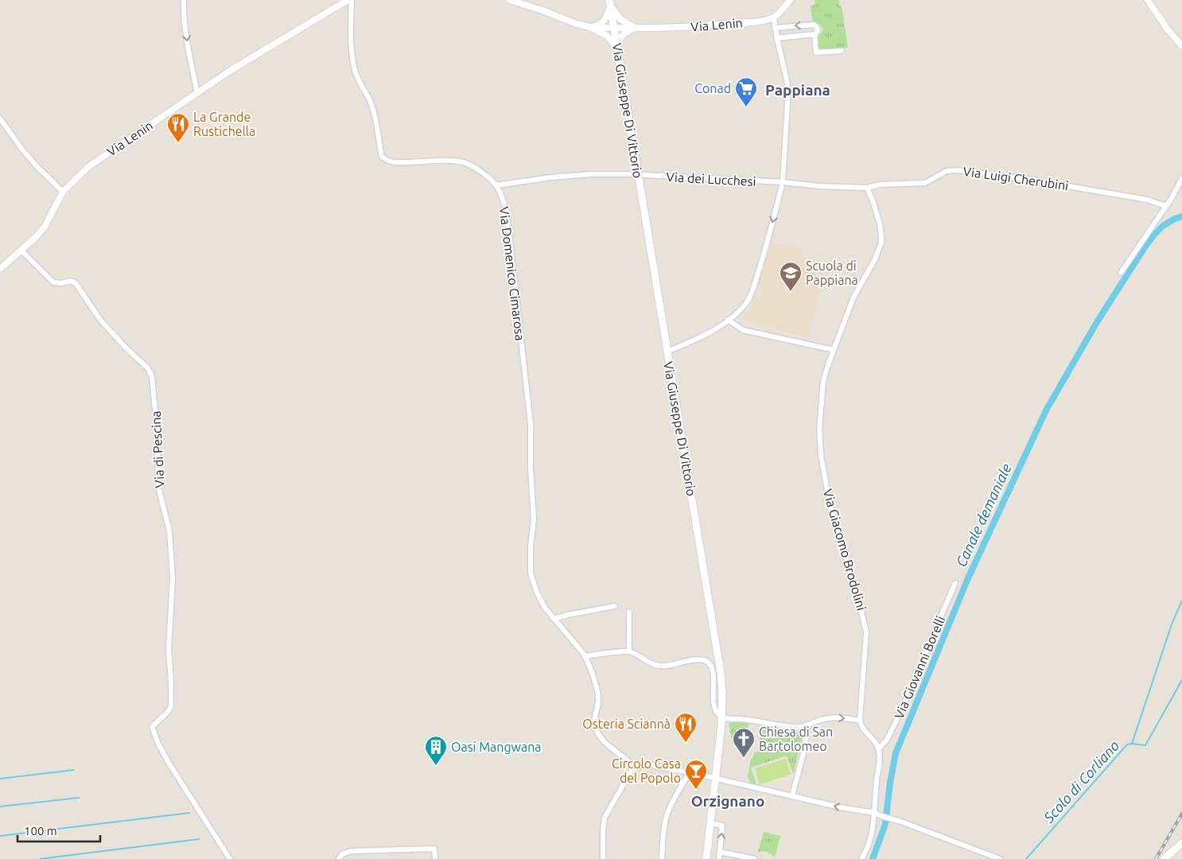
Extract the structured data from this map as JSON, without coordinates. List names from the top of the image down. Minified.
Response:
{"streets":{"main road":["Via Giuseppe Di Vittorio"],"street":["Via Lenin","Via Luigi Cherubini","Via dei Lucchesi","Via Domenico Cimarosa","Via di Pescina","Via Giacomo Brodolini","Via Giovanni Borelli"]},"crossings":[["Via Lenin","Via Giuseppe Di Vittorio"],["Via Lenin","Via di Pescina"],["Via Giuseppe Di Vittorio","Via dei Lucchesi"],["Via Luigi Cherubini","Via Giacomo Brodolini"],["Via dei Lucchesi","Via Domenico Cimarosa"]],"districts":["Pappiana","Orzignano"],"water":["Canale demaniale","Scolo di Corliano"],"places":{"supermarket":["Conad"],"restaurant":["La Grande Rustichella","Osteria Sciannà"],"school or university":["Scuola di Pappiana"],"church":["Chiesa di San Bartolomeo"],"building":["Oasi Mangwana"],"bar":["Circolo Casa del Popolo"]},"scale_bar":"100 m"}
